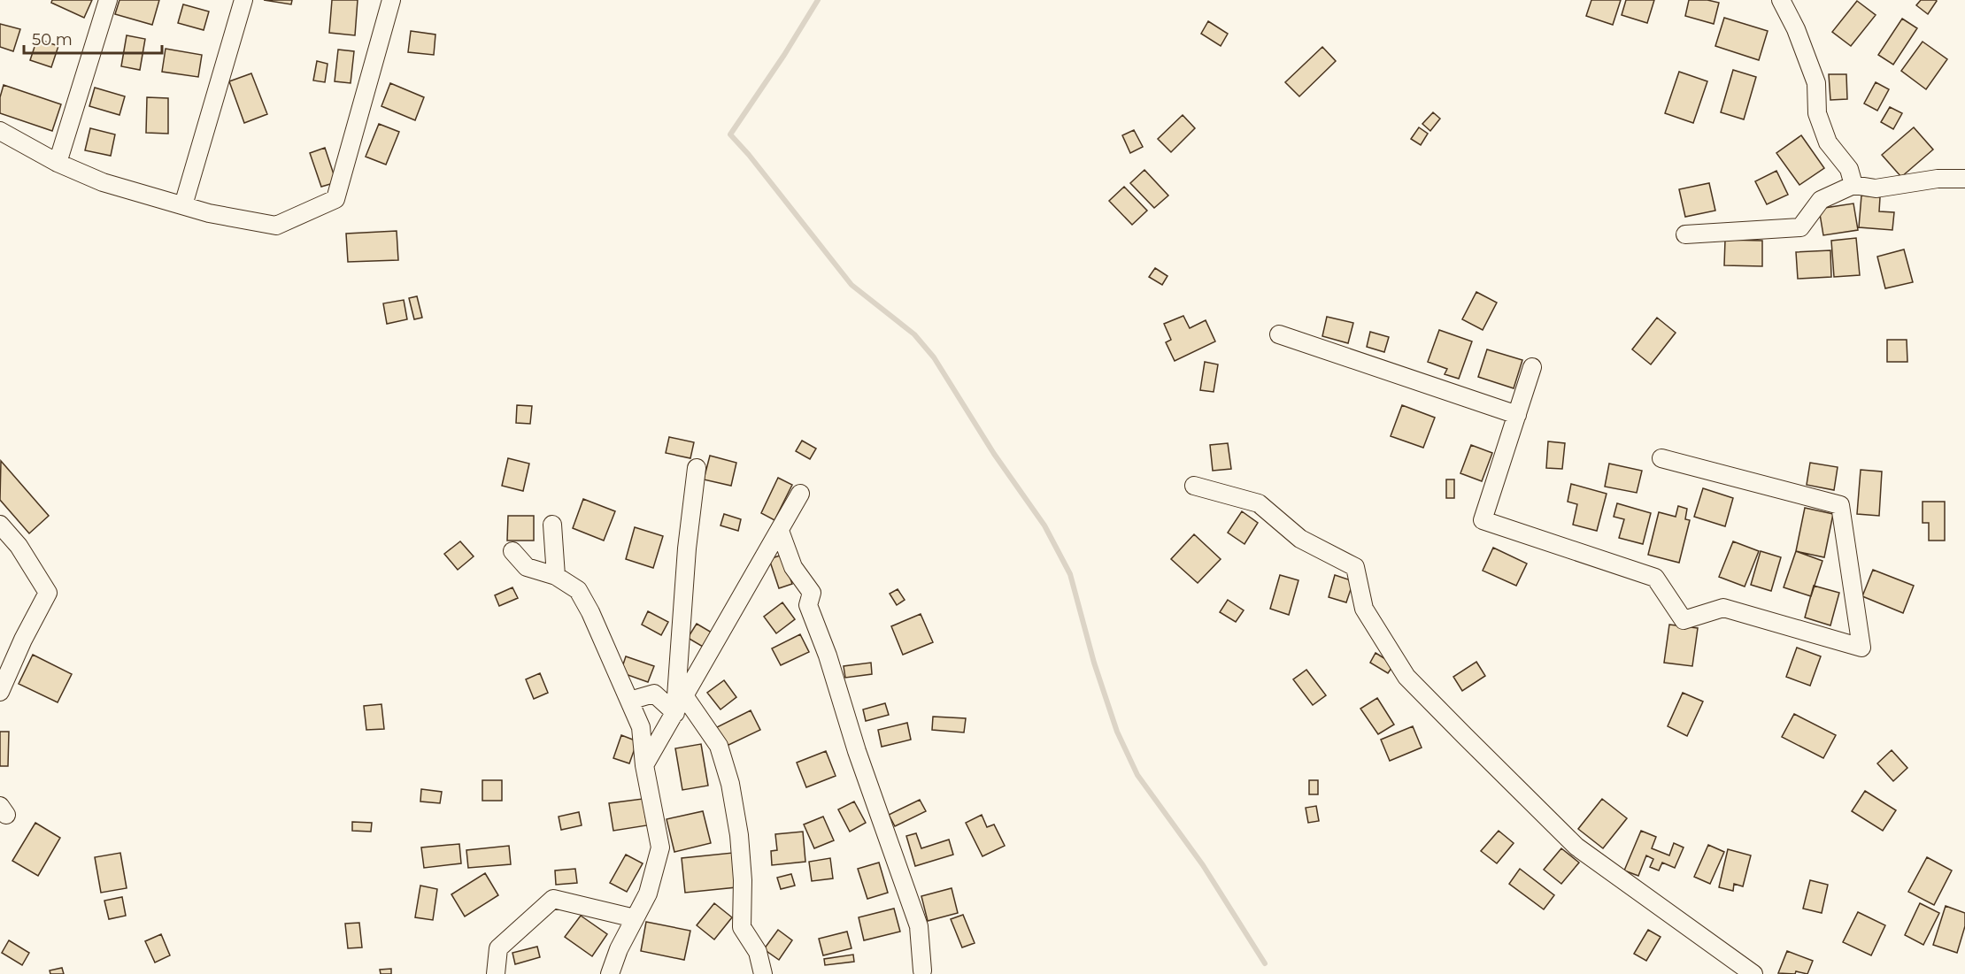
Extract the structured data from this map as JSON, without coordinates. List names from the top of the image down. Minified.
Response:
{"scale_bar":"50 m"}
